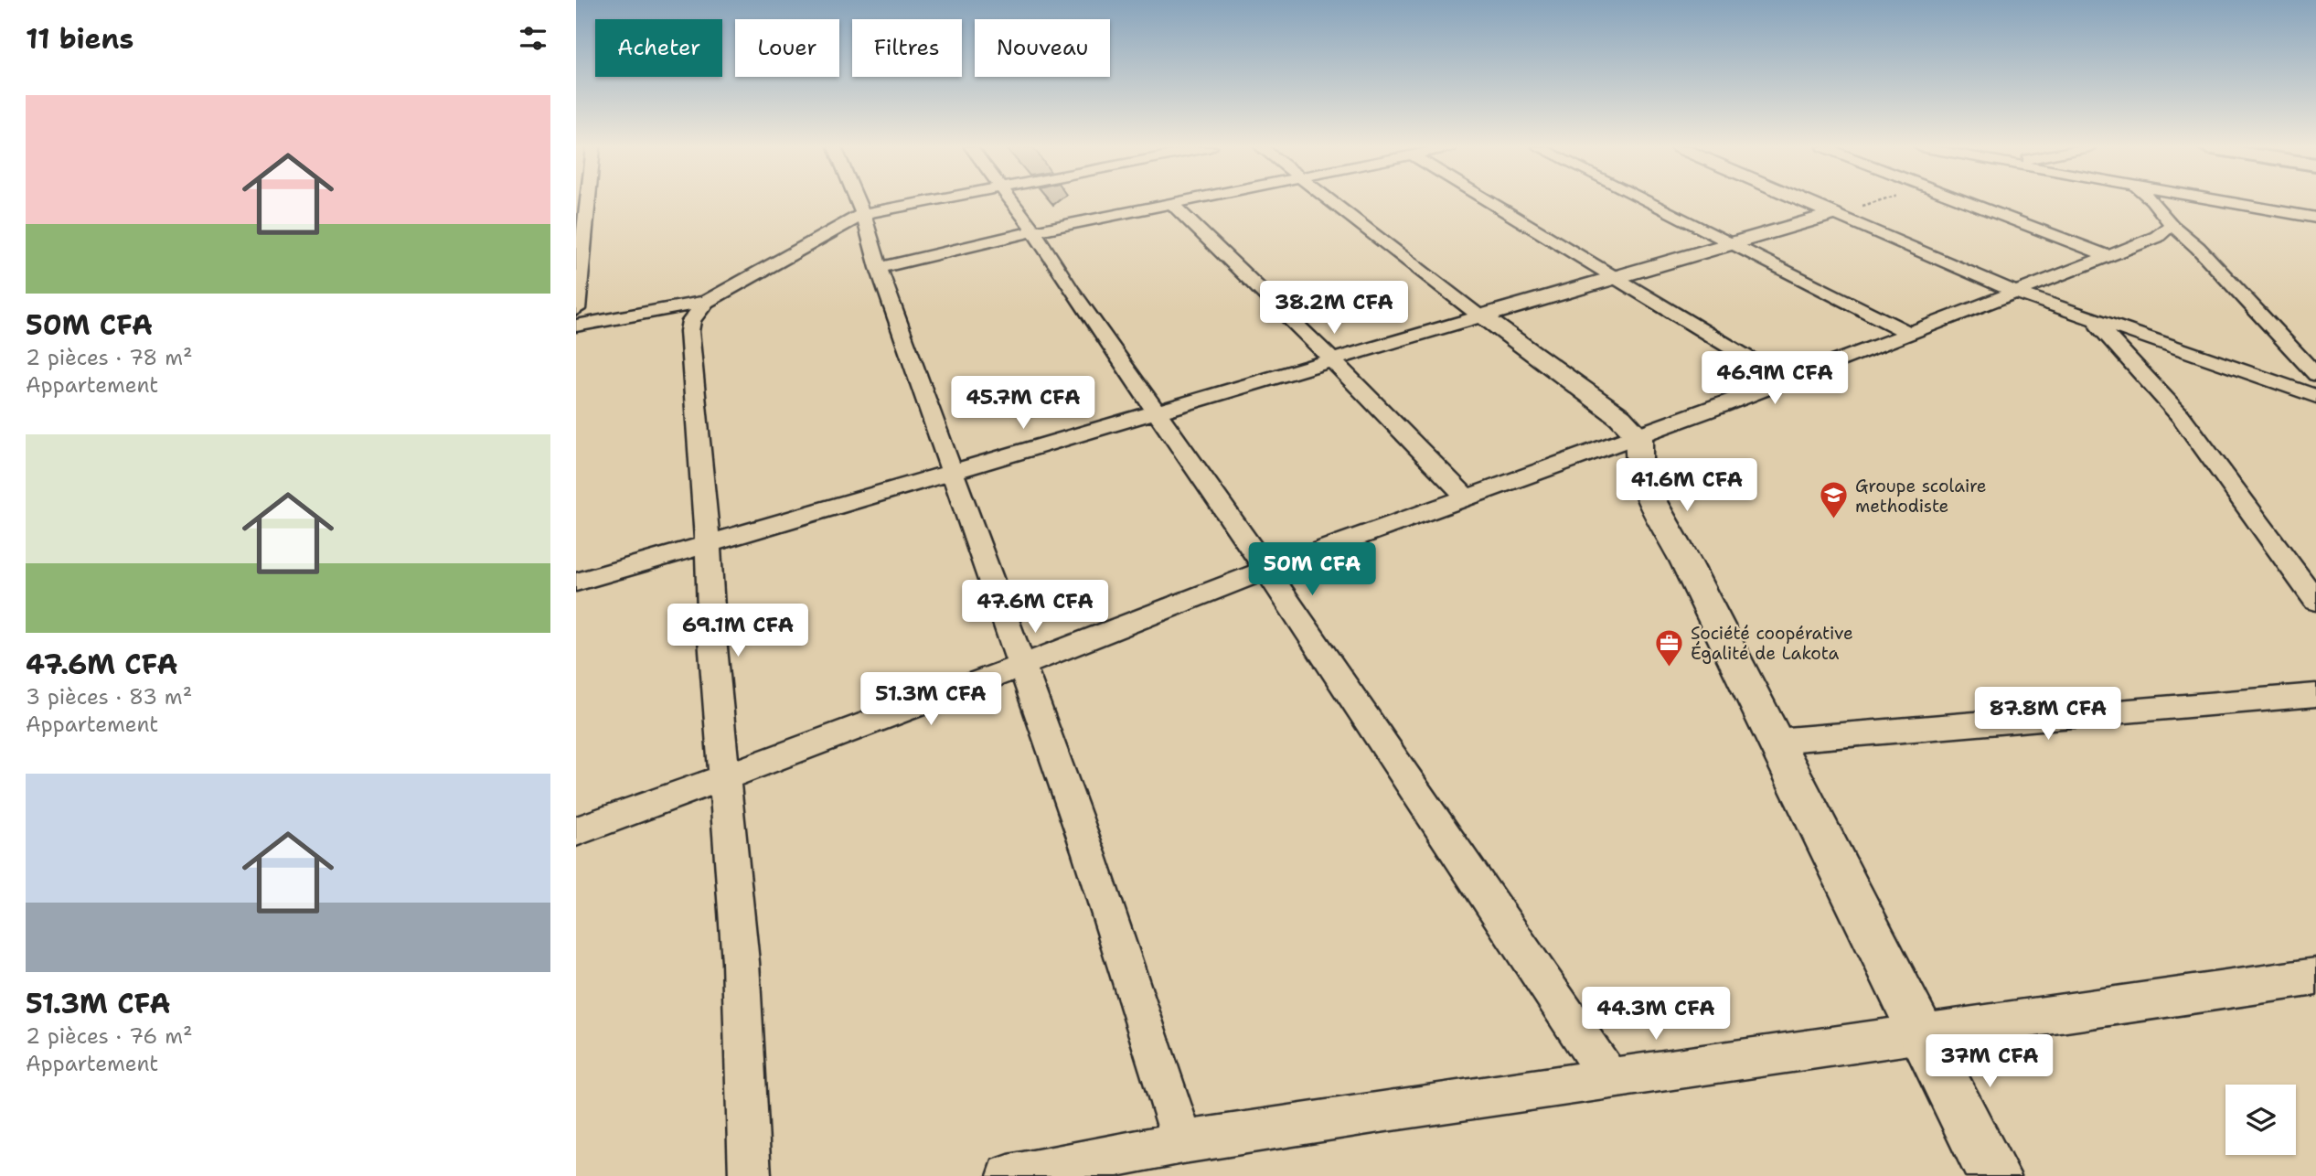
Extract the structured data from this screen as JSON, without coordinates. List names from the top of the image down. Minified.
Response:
{"places":{"school or university":["Groupe scolaire methodiste"],"office":["Société coopérative Égalité de Lakota"]},"page":{"heading":"11 biens","chip":["Acheter","Louer","Filtres","Nouveau"],"list":[{"name":"50M CFA","note":"2 pièces · 78 m² · Appartement"},{"name":"47.6M CFA","note":"3 pièces · 83 m² · Appartement"},{"name":"51.3M CFA","note":"2 pièces · 76 m² · Appartement"}],"price":["38.2M CFA","46.9M CFA","45.7M CFA","41.6M CFA","50M CFA","47.6M CFA","69.1M CFA","51.3M CFA","87.8M CFA","44.3M CFA","37M CFA"]}}
